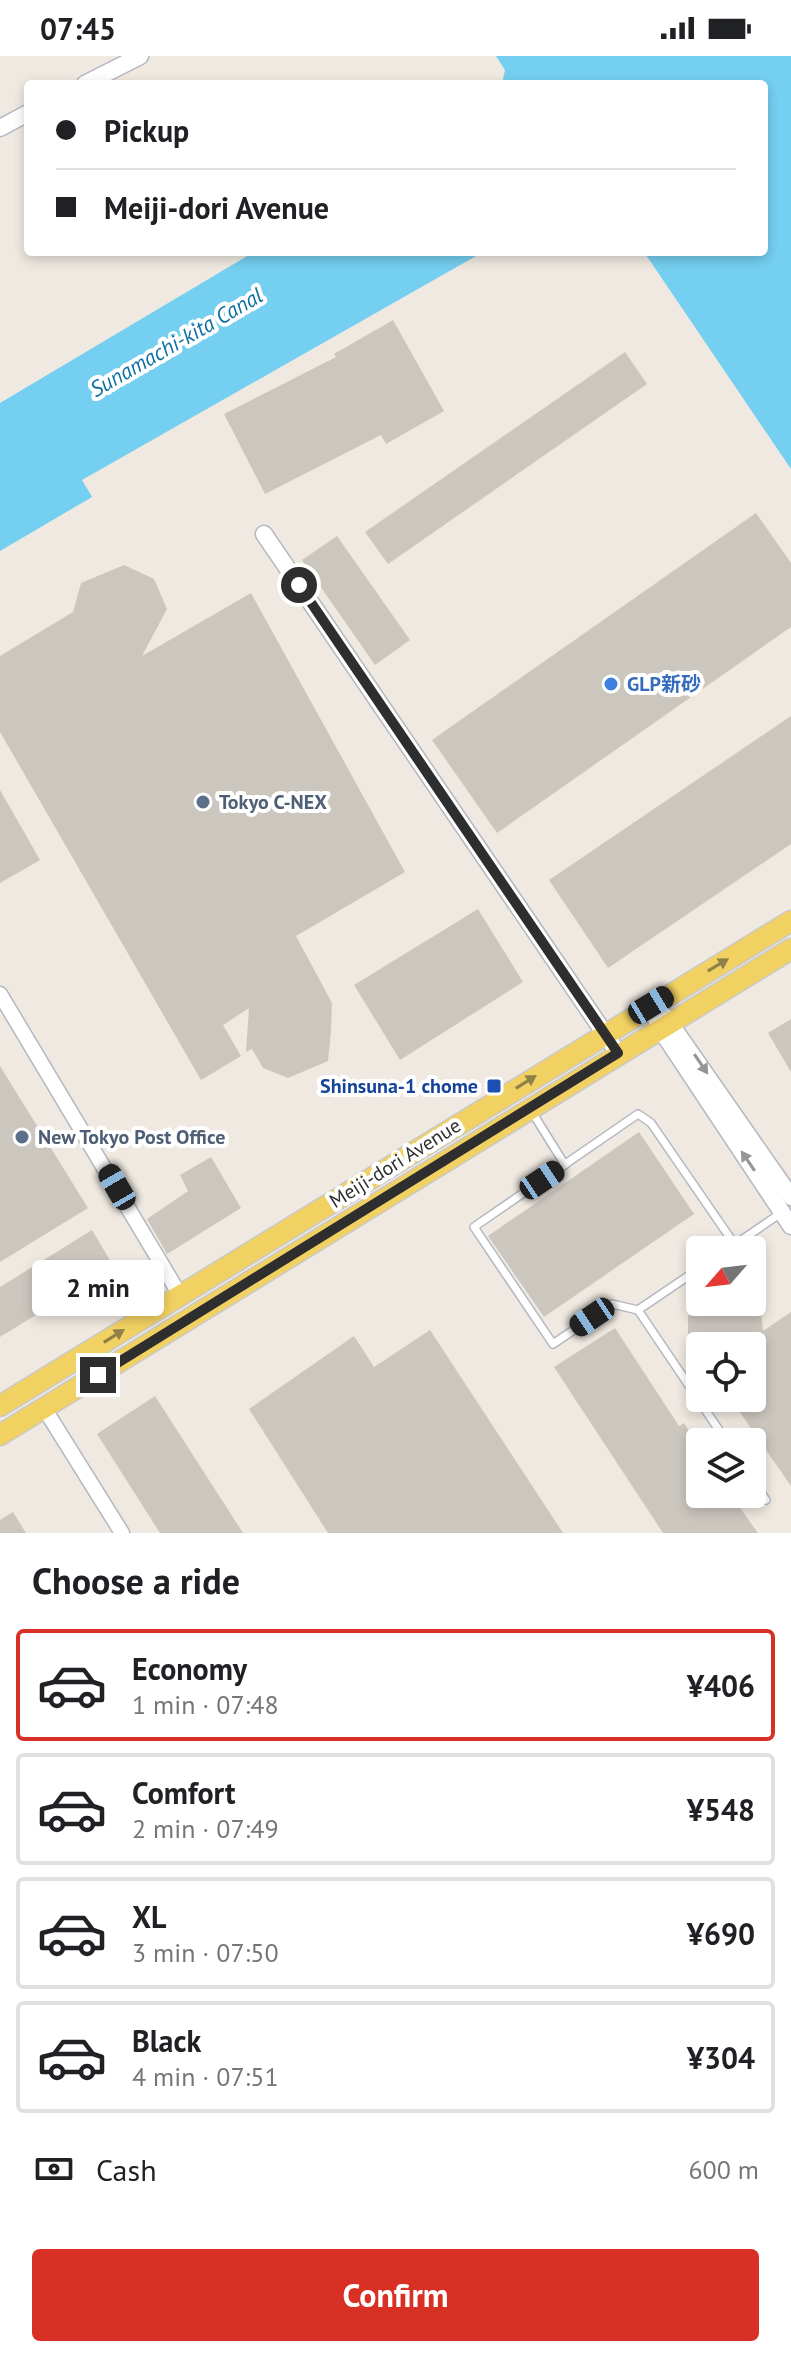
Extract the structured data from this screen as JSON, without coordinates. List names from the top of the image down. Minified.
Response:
{"streets":{"main road":["Meiji-dori Avenue"]},"water":["Sunamachi-kita Canal"],"places":{"other":["GLP新砂","Tokyo C-NEX","New Tokyo Post Office"],"transit":["Shinsuna-1 chome"]},"north":"bottom left","page":{"status":"07:45","banner":["Pickup","Meiji-dori Avenue"],"bubble":"2 min","heading":"Choose a ride","list":[{"name":"Economy","note":"1 min · 07:48","value":"¥406"},{"name":"Comfort","note":"2 min · 07:49","value":"¥548"},{"name":"XL","note":"3 min · 07:50","value":"¥690"},{"name":"Black","note":"4 min · 07:51","value":"¥304"}],"pay":["Cash","600 m"],"buttons":"Confirm"}}
